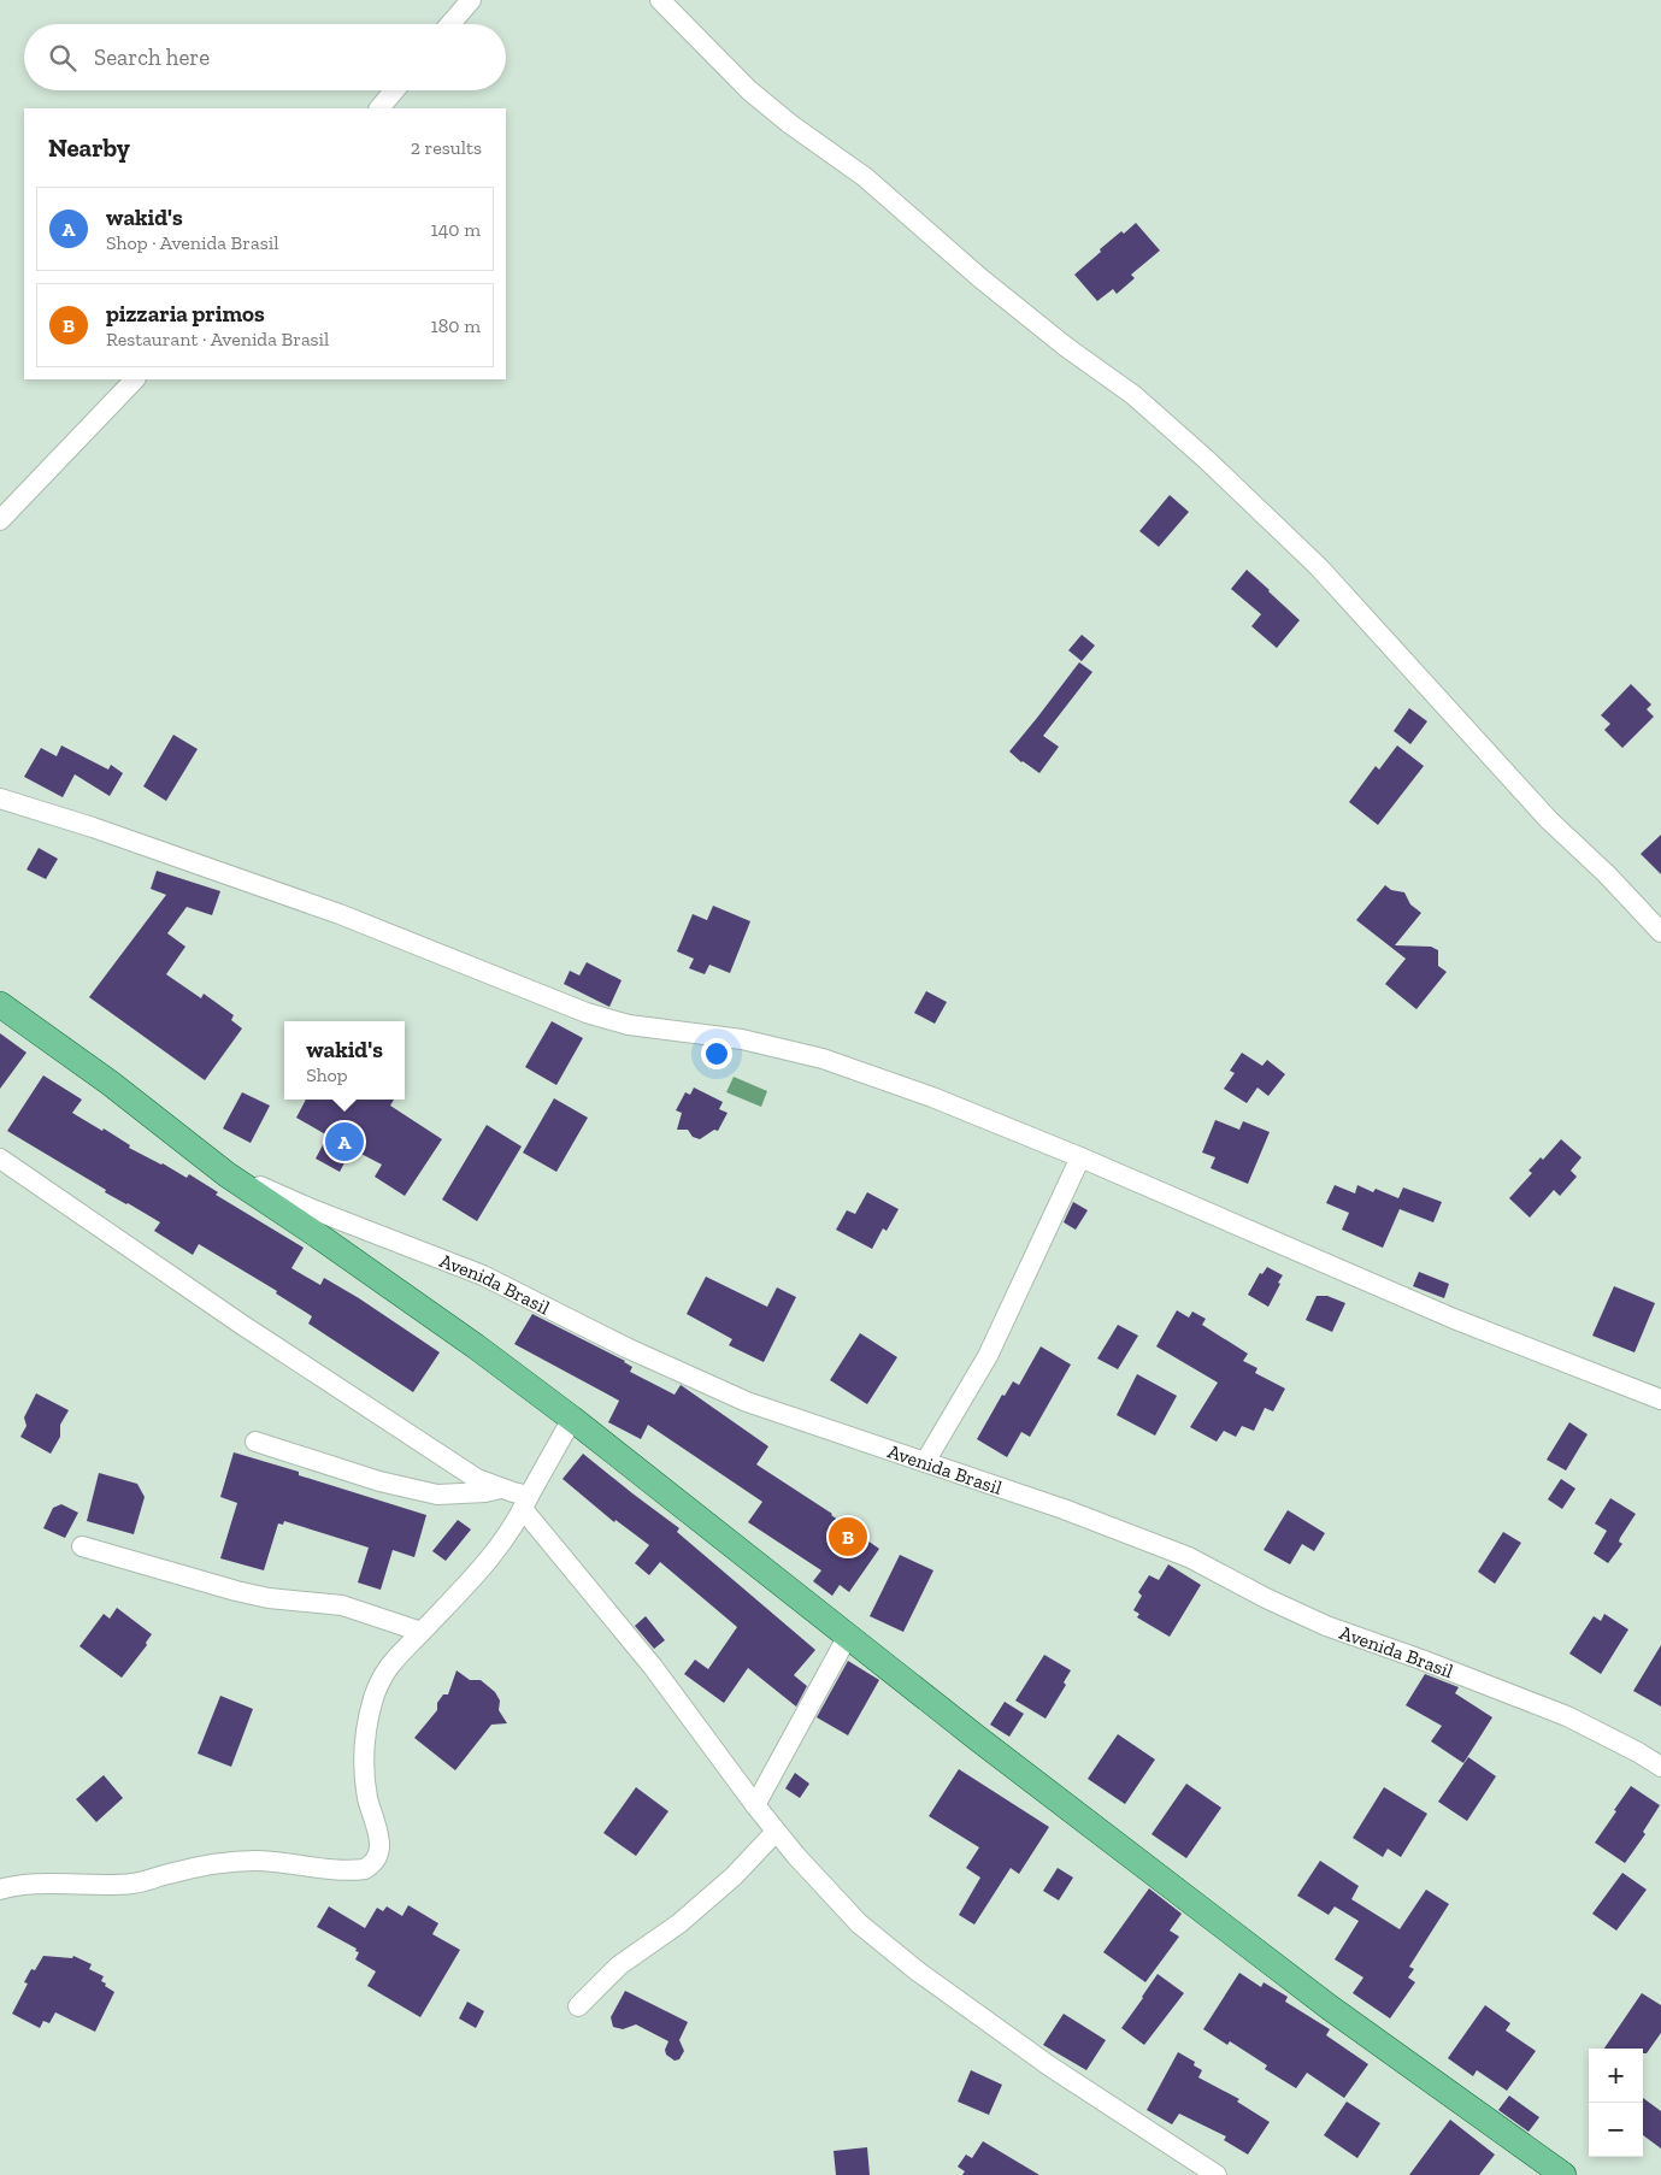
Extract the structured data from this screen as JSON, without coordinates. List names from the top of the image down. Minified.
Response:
{"streets":{"street":["Avenida Brasil"]},"page":{"search":"Search here","heading":["Nearby","2 results"],"list":[{"mark":"A","name":"wakid's","note":"Shop · Avenida Brasil","value":"140 m"},{"mark":"B","name":"pizzaria primos","note":"Restaurant · Avenida Brasil","value":"180 m"}],"popup":["wakid's","Shop"],"pins":["A","B"],"map_buttons":["+","−"]}}
